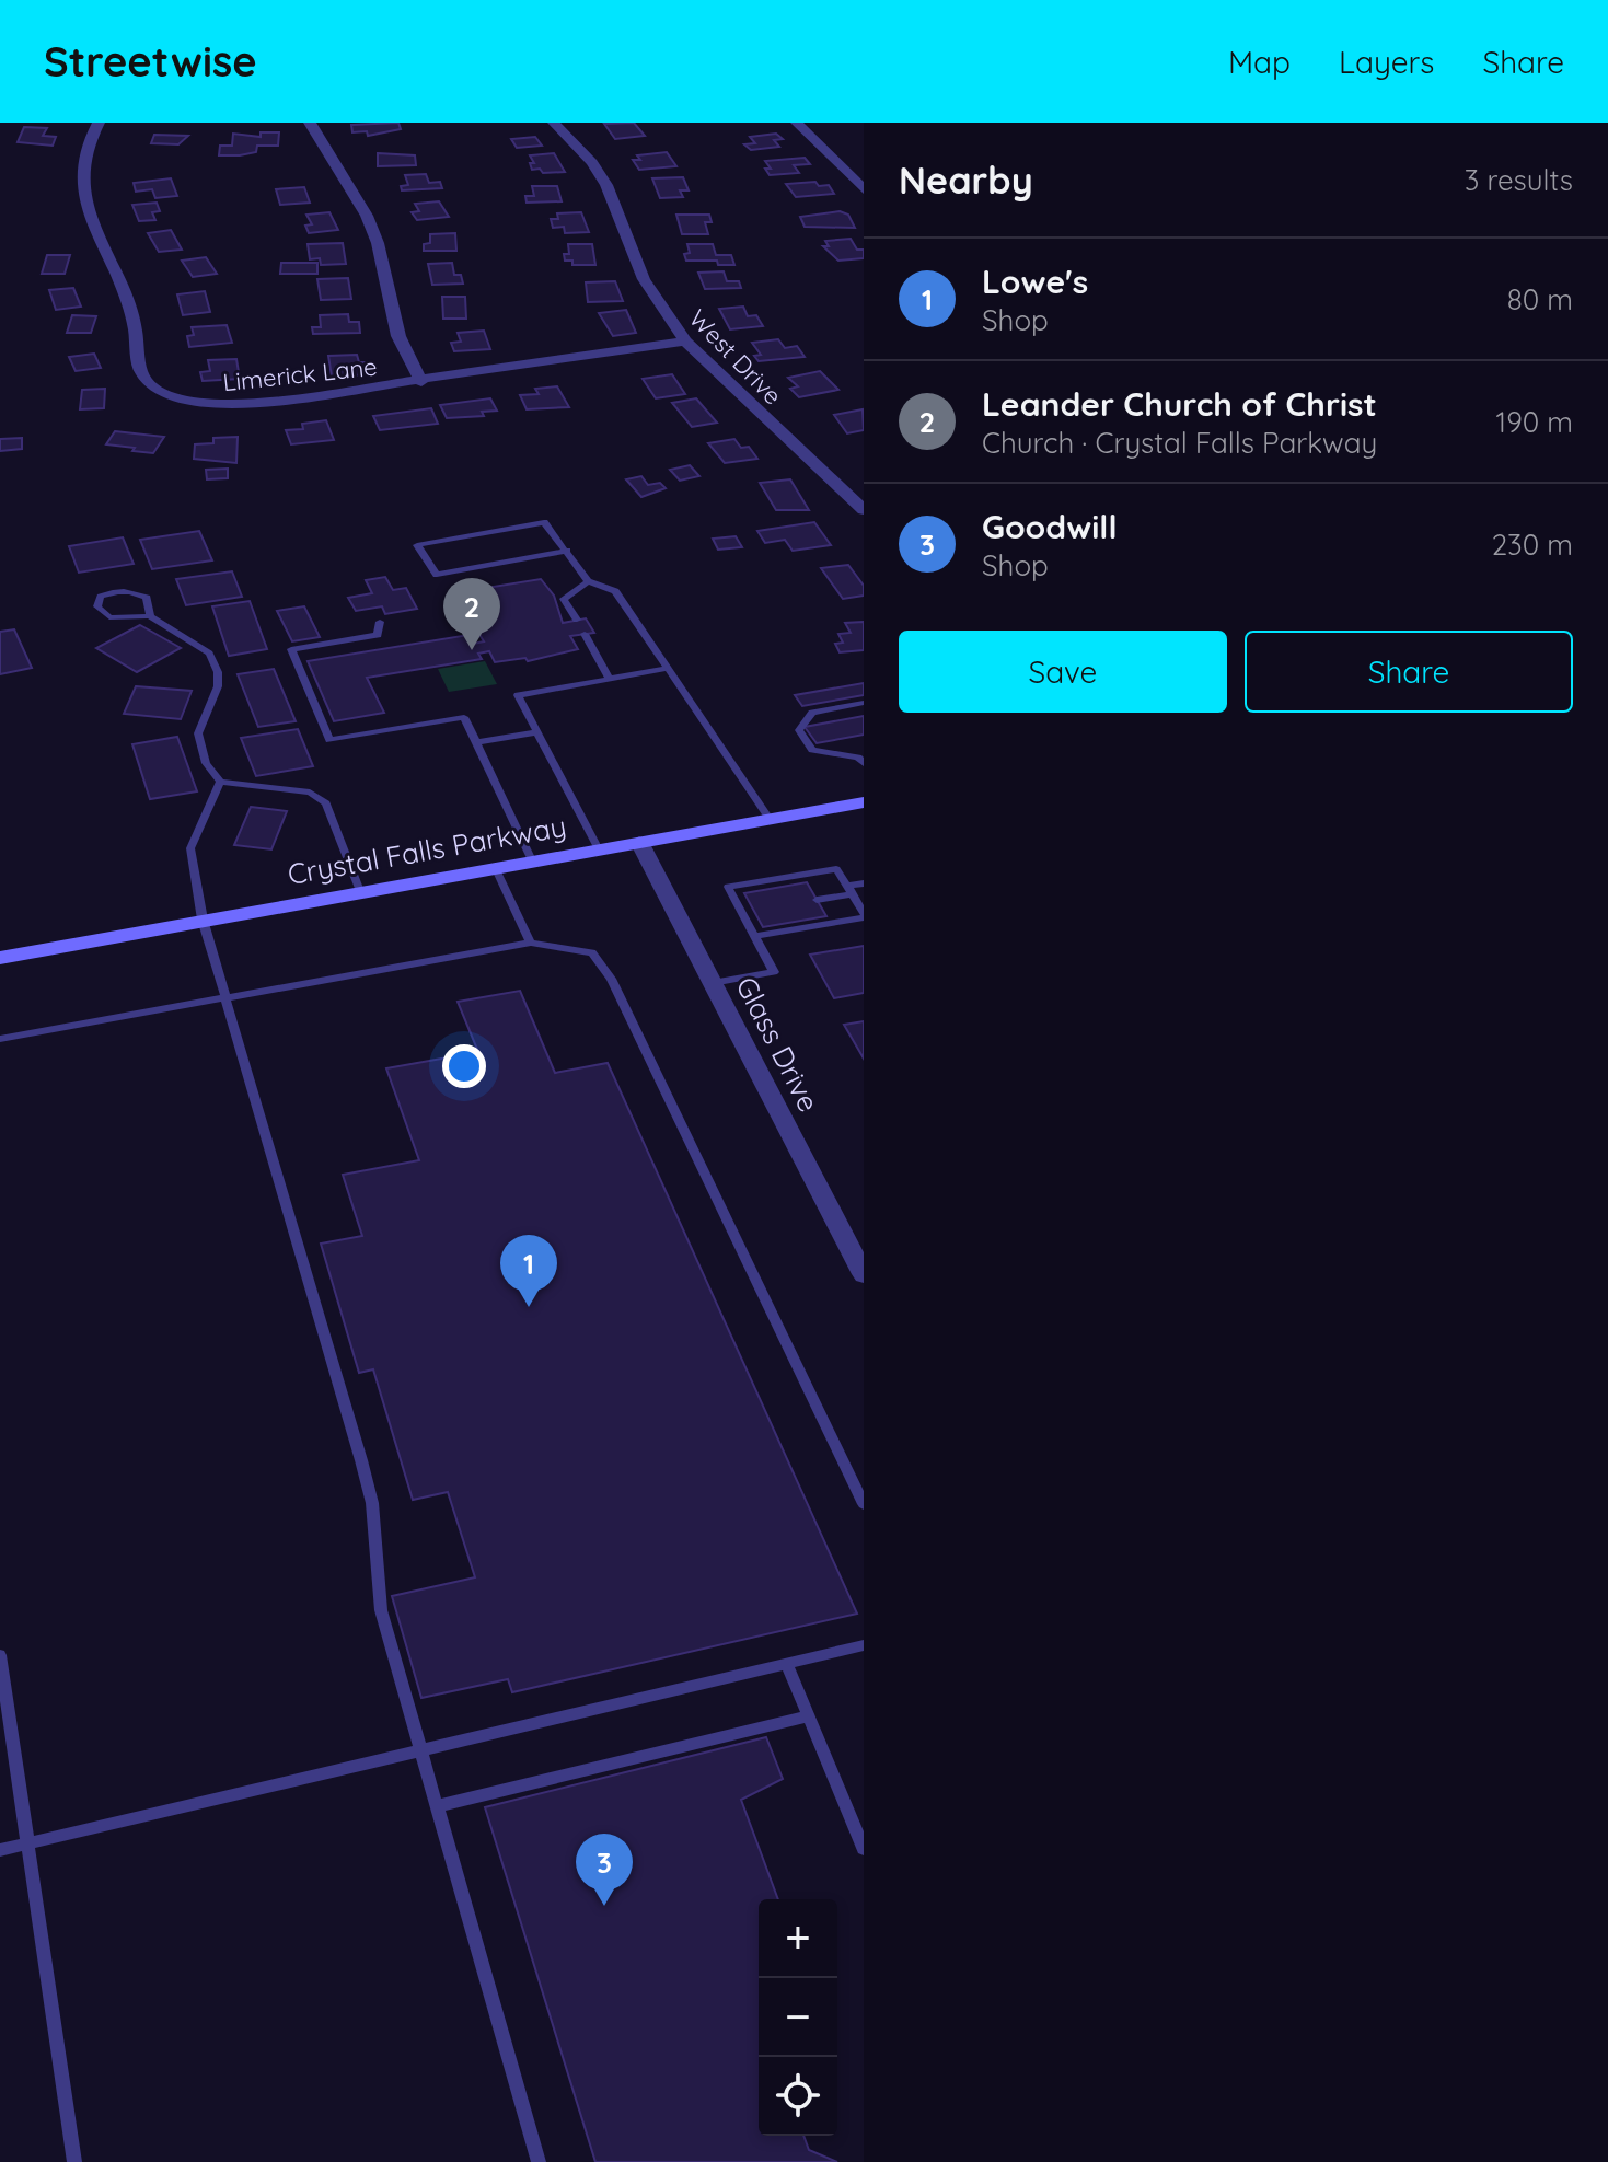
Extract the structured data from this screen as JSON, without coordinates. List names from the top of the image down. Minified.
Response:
{"streets":{"main road":["Crystal Falls Parkway"],"street":["West Drive","Limerick Lane","Glass Drive"]},"crossings":[["West Drive","Limerick Lane"],["Crystal Falls Parkway","Glass Drive"]],"page":{"header":"Streetwise","nav":["Map","Layers","Share"],"heading":["Nearby","3 results"],"list":[{"mark":"1","name":"Lowe's","note":"Shop","value":"80 m"},{"mark":"2","name":"Leander Church of Christ","note":"Church · Crystal Falls Parkway","value":"190 m"},{"mark":"3","name":"Goodwill","note":"Shop","value":"230 m"}],"pins":["2","1","3"],"buttons":["Save","Share"],"map_buttons":["+","−"]}}
